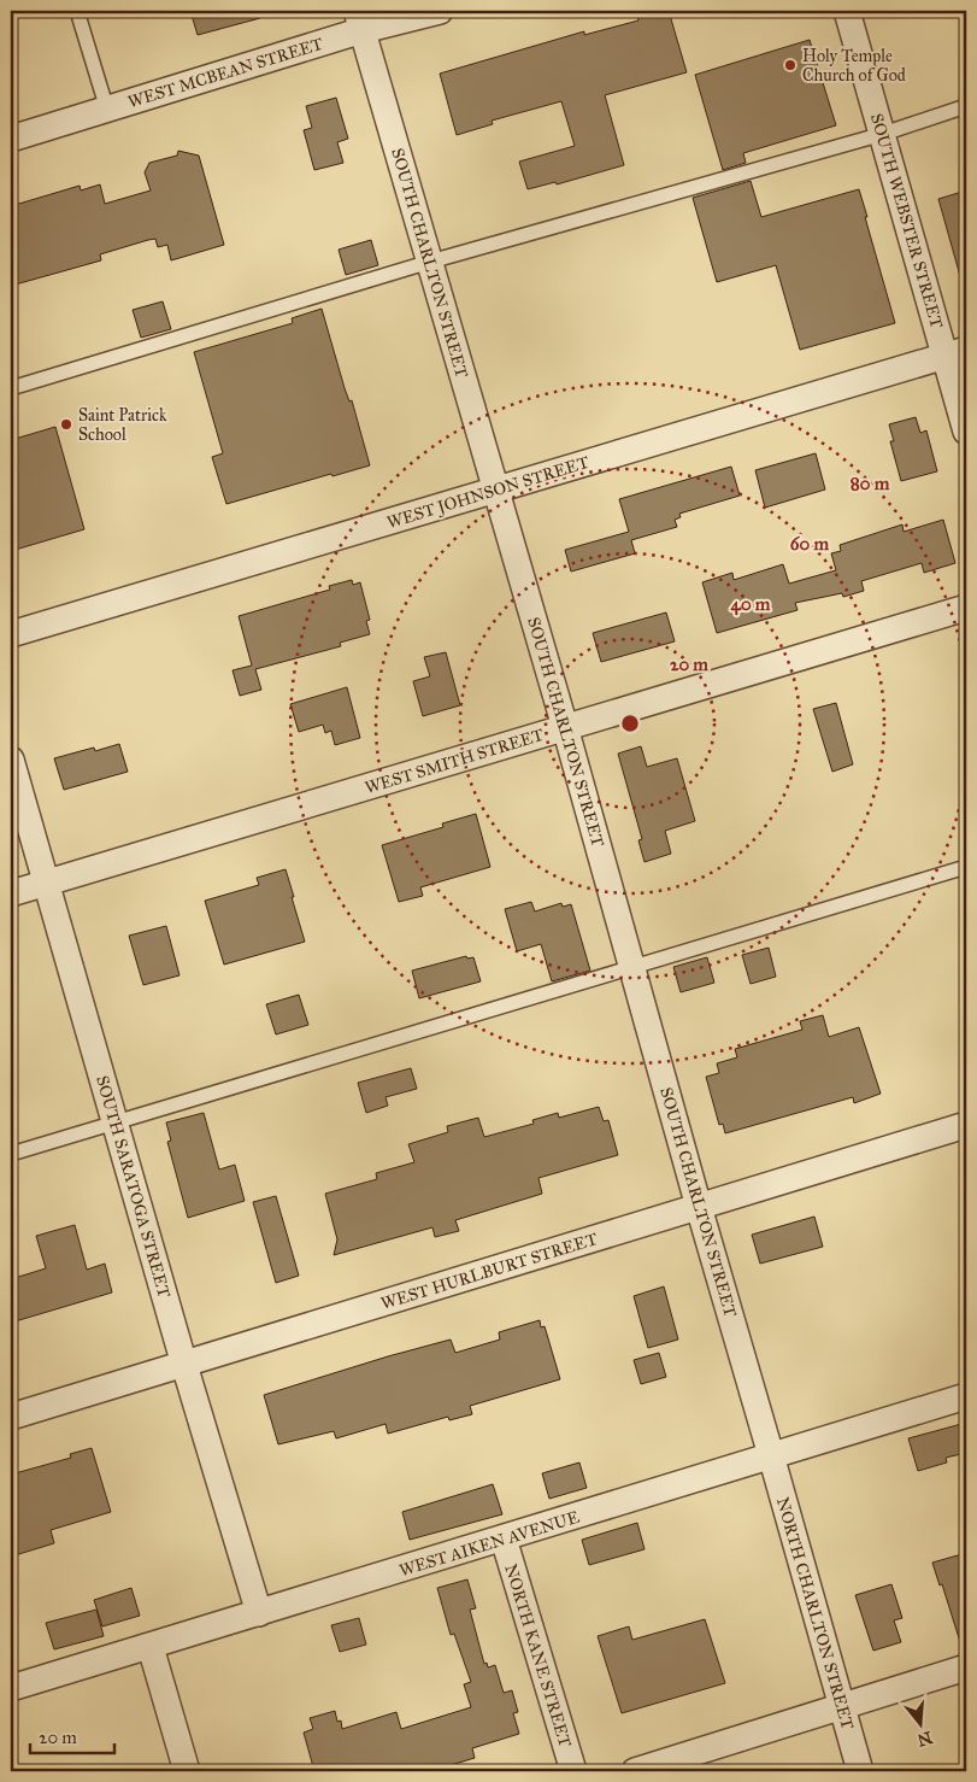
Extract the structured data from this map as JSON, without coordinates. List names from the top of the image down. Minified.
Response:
{"streets":{"street":["WEST MCBEAN STREET","SOUTH WEBSTER STREET","SOUTH CHARLTON STREET","WEST JOHNSON STREET","WEST SMITH STREET","SOUTH SARATOGA STREET","WEST HURLBURT STREET","WEST AIKEN AVENUE","NORTH CHARLTON STREET","NORTH KANE STREET"]},"crossings":[["WEST MCBEAN STREET","SOUTH CHARLTON STREET"],["SOUTH WEBSTER STREET","WEST JOHNSON STREET"],["SOUTH CHARLTON STREET","WEST JOHNSON STREET"],["SOUTH CHARLTON STREET","WEST SMITH STREET"],["SOUTH CHARLTON STREET","WEST HURLBURT STREET"],["SOUTH CHARLTON STREET","WEST AIKEN AVENUE"],["SOUTH CHARLTON STREET","NORTH CHARLTON STREET"],["WEST SMITH STREET","SOUTH SARATOGA STREET"],["SOUTH SARATOGA STREET","WEST HURLBURT STREET"],["SOUTH SARATOGA STREET","WEST AIKEN AVENUE"],["WEST AIKEN AVENUE","NORTH CHARLTON STREET"],["WEST AIKEN AVENUE","NORTH KANE STREET"]],"places":["Holy Temple Church of God","Saint Patrick School"],"scale_bar":"20 m","north":"bottom","rings":["80 m","60 m","40 m","20 m"]}
